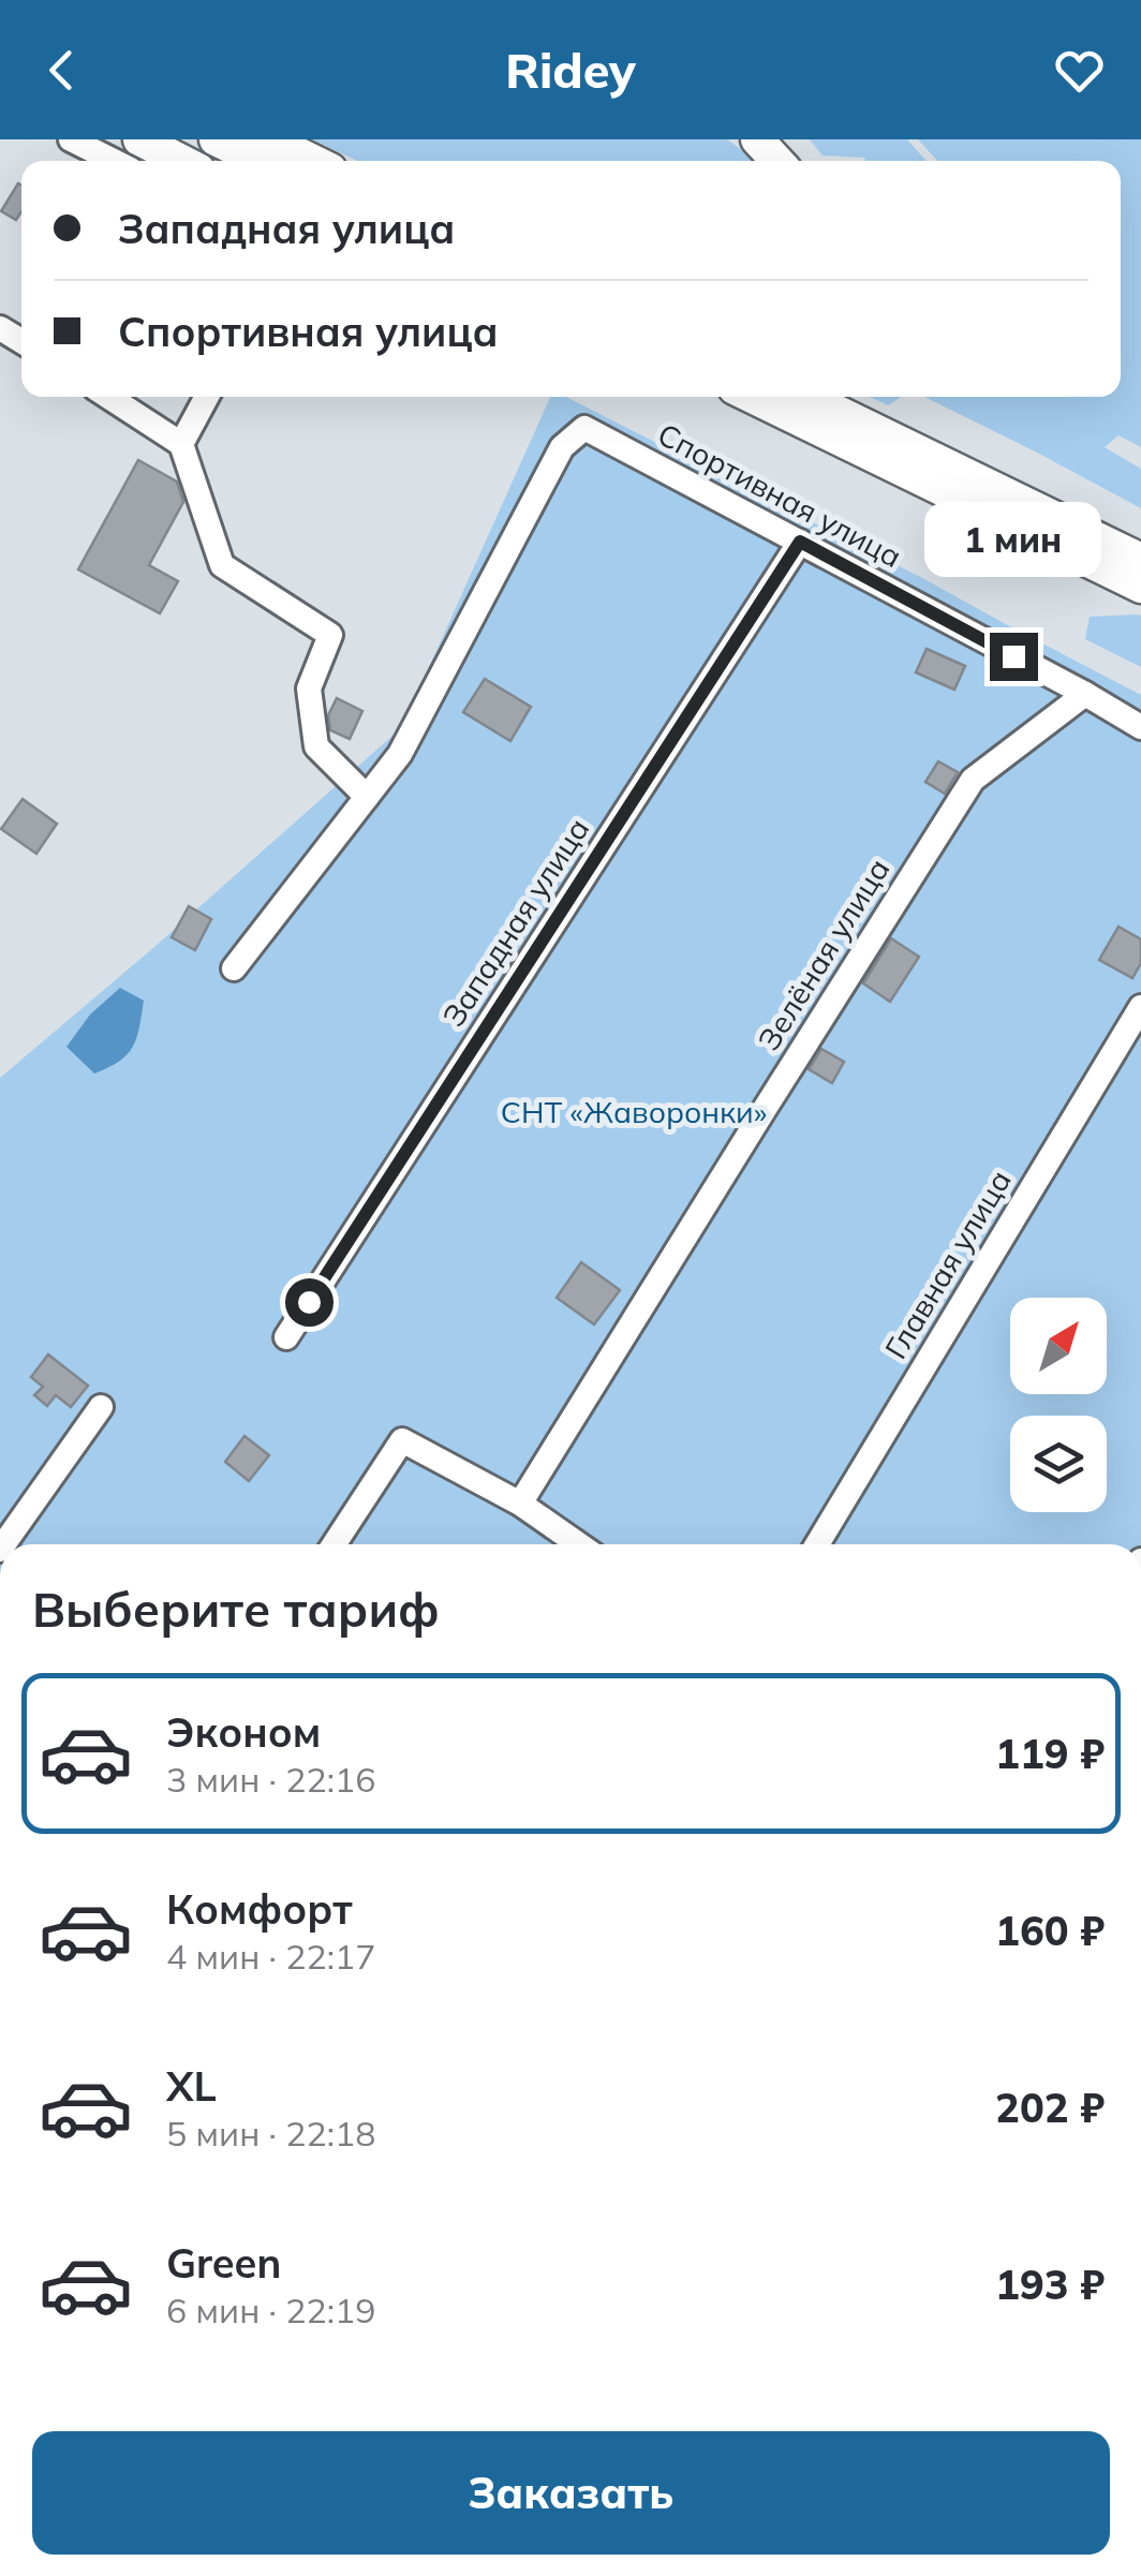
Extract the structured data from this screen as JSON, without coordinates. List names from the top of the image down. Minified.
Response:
{"streets":{"street":["Спортивная улица","Западная улица","Зелёная улица","Главная улица"]},"crossings":[["Спортивная улица","Западная улица"],["Спортивная улица","Зелёная улица"]],"parks":["СНТ «Жаворонки»"],"north":"top right","page":{"header":"Ridey","banner":["Западная улица","Спортивная улица"],"bubble":"1 мин","heading":"Выберите тариф","list":[{"name":"Эконом","note":"3 мин · 22:16","value":"119 ₽"},{"name":"Комфорт","note":"4 мин · 22:17","value":"160 ₽"},{"name":"XL","note":"5 мин · 22:18","value":"202 ₽"},{"name":"Green","note":"6 мин · 22:19","value":"193 ₽"}],"buttons":"Заказать"}}
